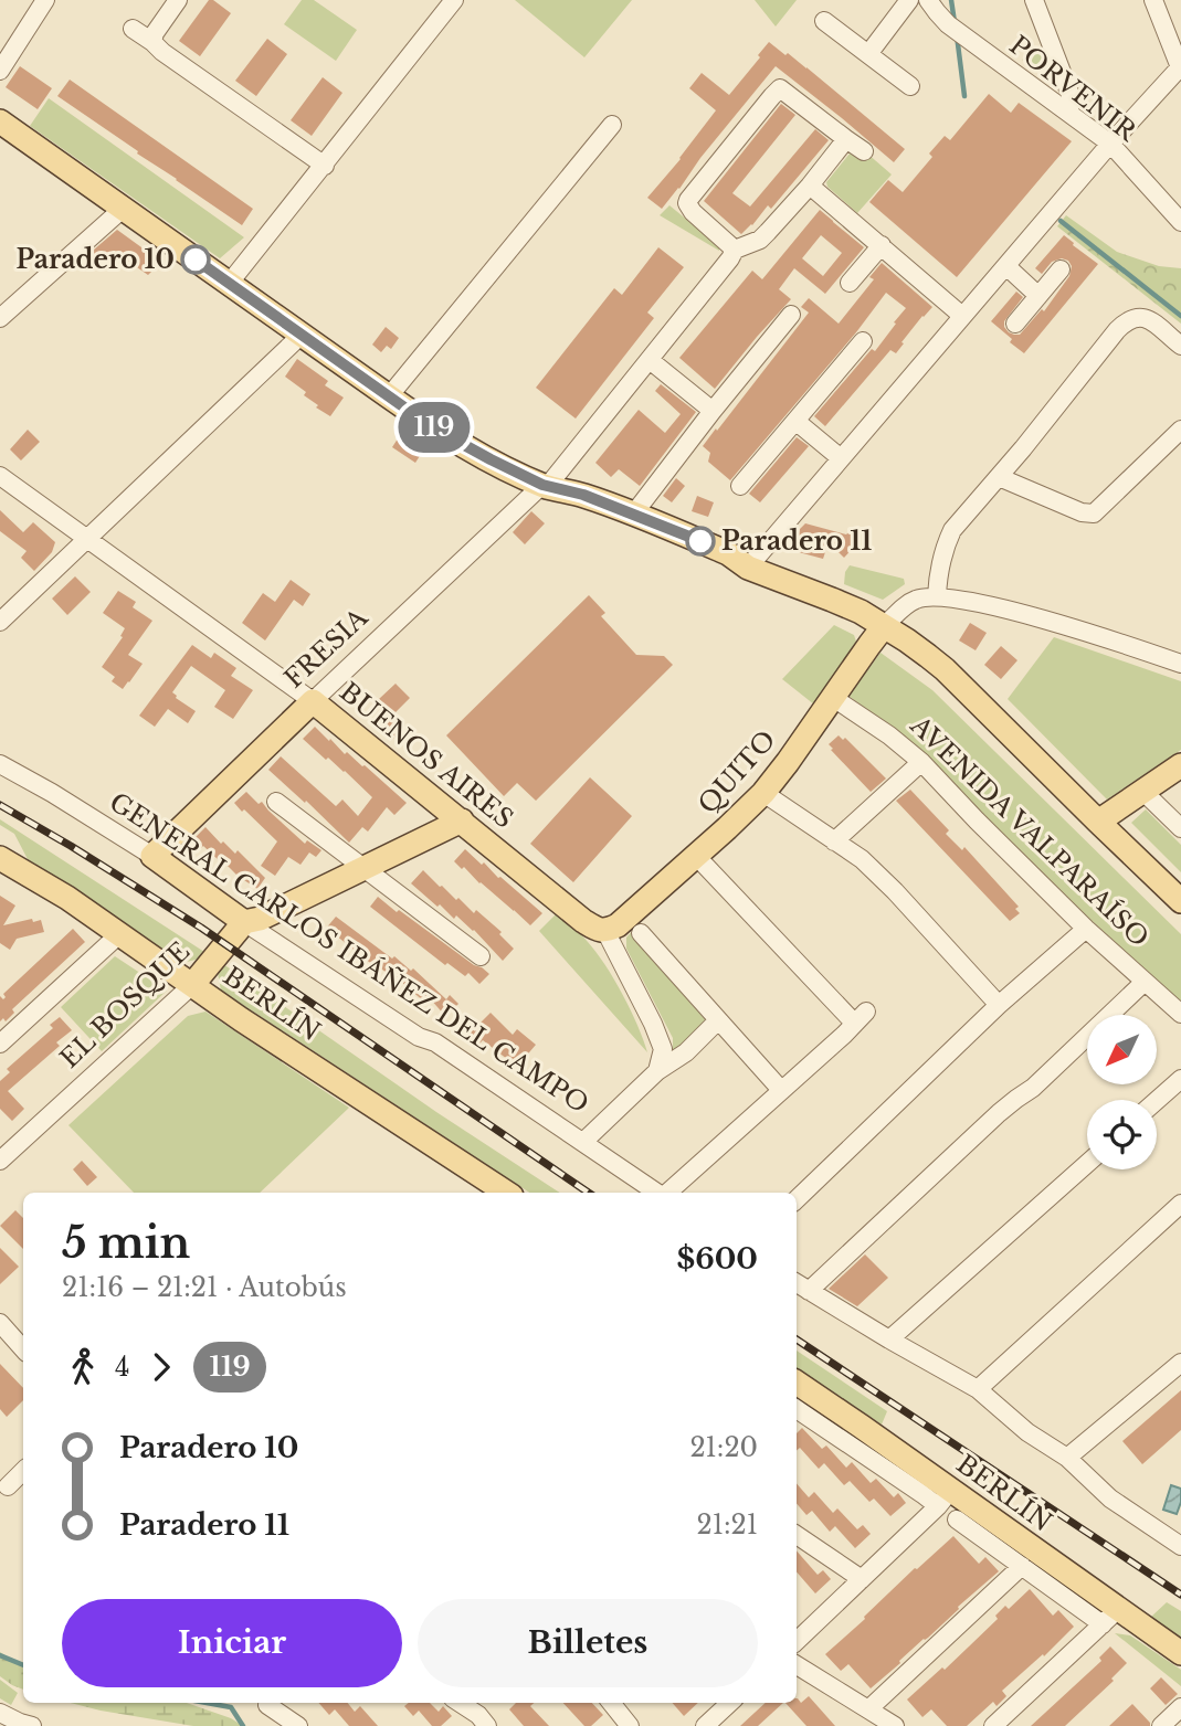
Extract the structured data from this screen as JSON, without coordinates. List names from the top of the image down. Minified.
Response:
{"streets":{"main road":["FRESIA","BUENOS AIRES","QUITO","GENERAL CARLOS IBÁÑEZ DEL CAMPO","BERLÍN","EL BOSQUE"],"street":["PORVENIR","AVENIDA VALPARAÍSO"]},"crossings":[["FRESIA","BUENOS AIRES"],["FRESIA","GENERAL CARLOS IBÁÑEZ DEL CAMPO"],["BUENOS AIRES","QUITO"],["QUITO","AVENIDA VALPARAÍSO"],["GENERAL CARLOS IBÁÑEZ DEL CAMPO","EL BOSQUE"],["BERLÍN","EL BOSQUE"]],"places":["Paradero 10","Paradero 11"],"lines":["bus line 119"],"north":"bottom left","page":{"on_map":"119","heading":["5 min","21:16 – 21:21 · Autobús","$600"],"legs":["4","119"],"list":[{"name":"Paradero 10","value":"21:20"},{"name":"Paradero 11","value":"21:21"}],"buttons":["Iniciar","Billetes"]}}
